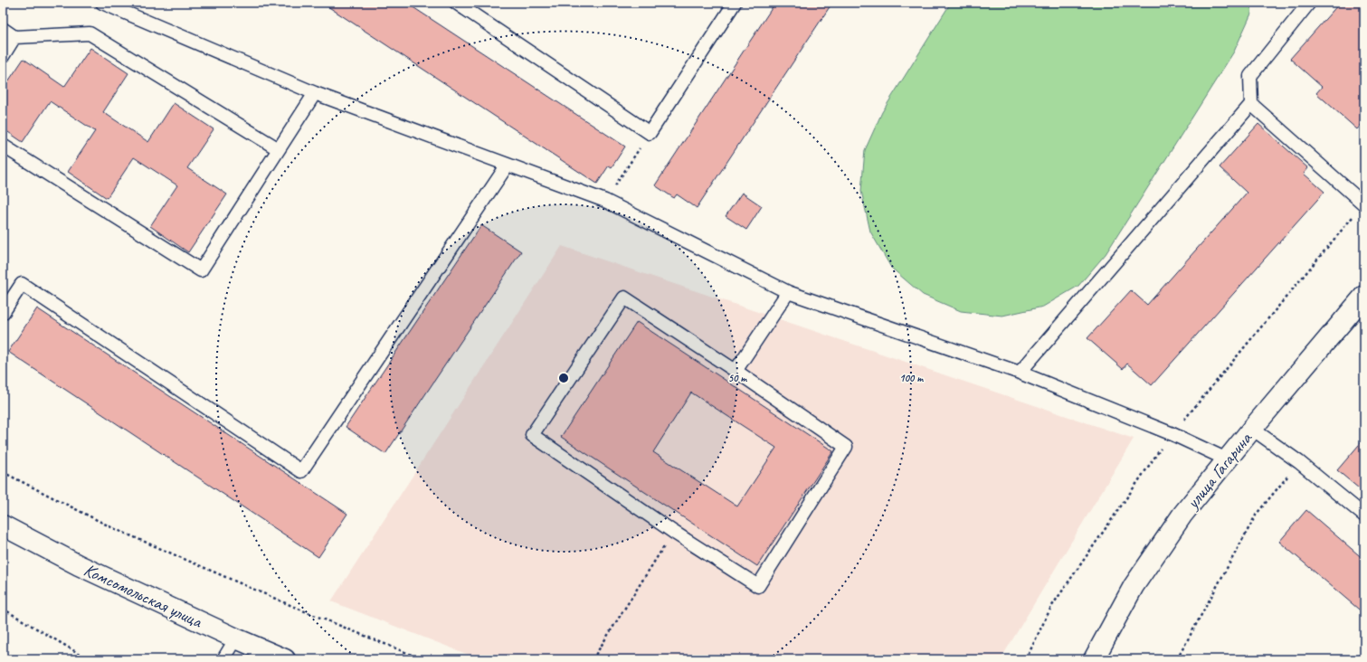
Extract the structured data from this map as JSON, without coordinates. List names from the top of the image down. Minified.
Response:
{"streets":{"main road":["улица Гагарина","Комсомольская улица"]},"rings":["50 m","100 m"]}
